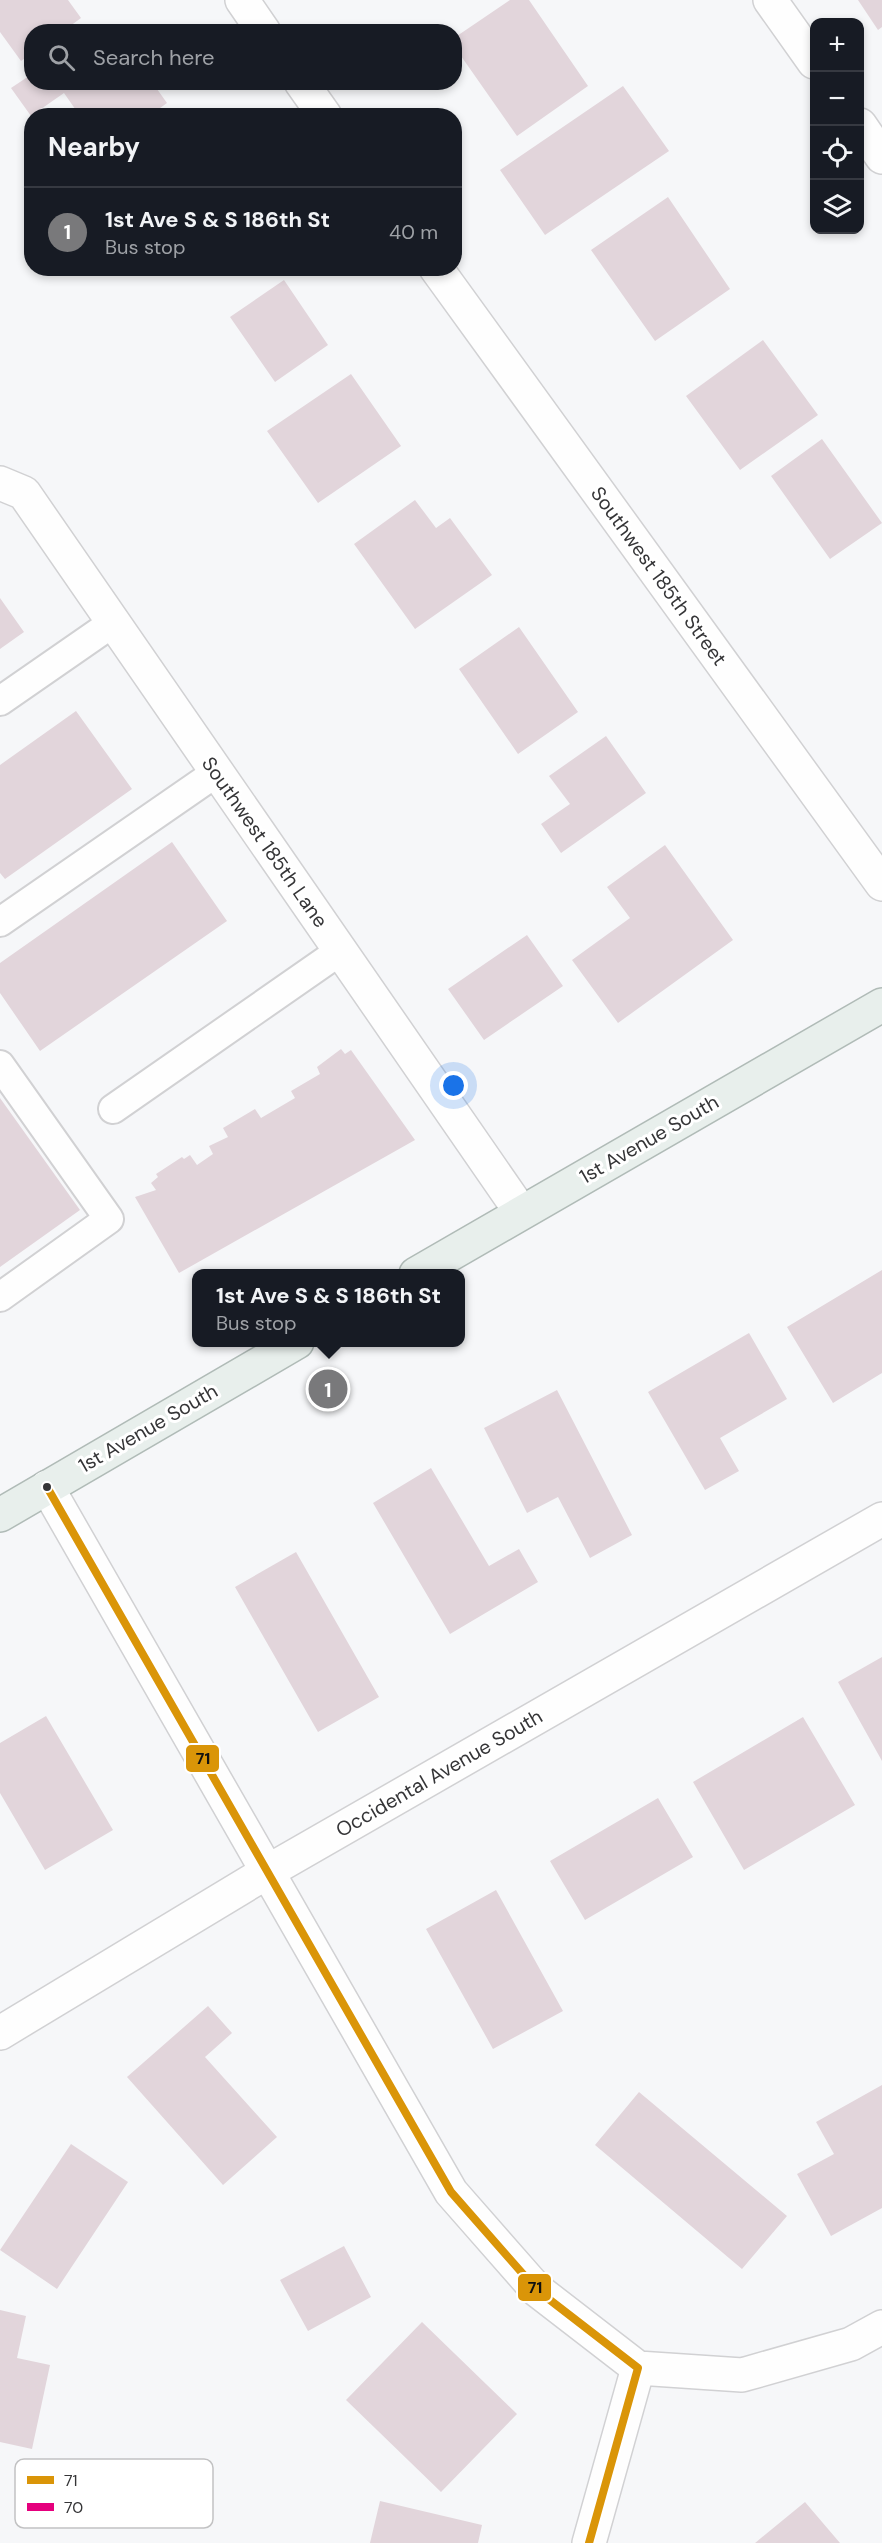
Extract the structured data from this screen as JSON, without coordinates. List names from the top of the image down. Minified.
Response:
{"streets":{"main road":["1st Avenue South"],"street":["Southwest 185th Street","Southwest 185th Lane","Occidental Avenue South"]},"crossings":[["Southwest 185th Lane","1st Avenue South"]],"lines":["transit line 71"],"legend":["71","70"],"page":{"map_buttons":["+","−"],"search":"Search here","heading":"Nearby","list":[{"mark":"1","name":"1st Ave S & S 186th St","note":"Bus stop","value":"40 m"}],"popup":["1st Ave S & S 186th St","Bus stop"],"pins":"1"}}
